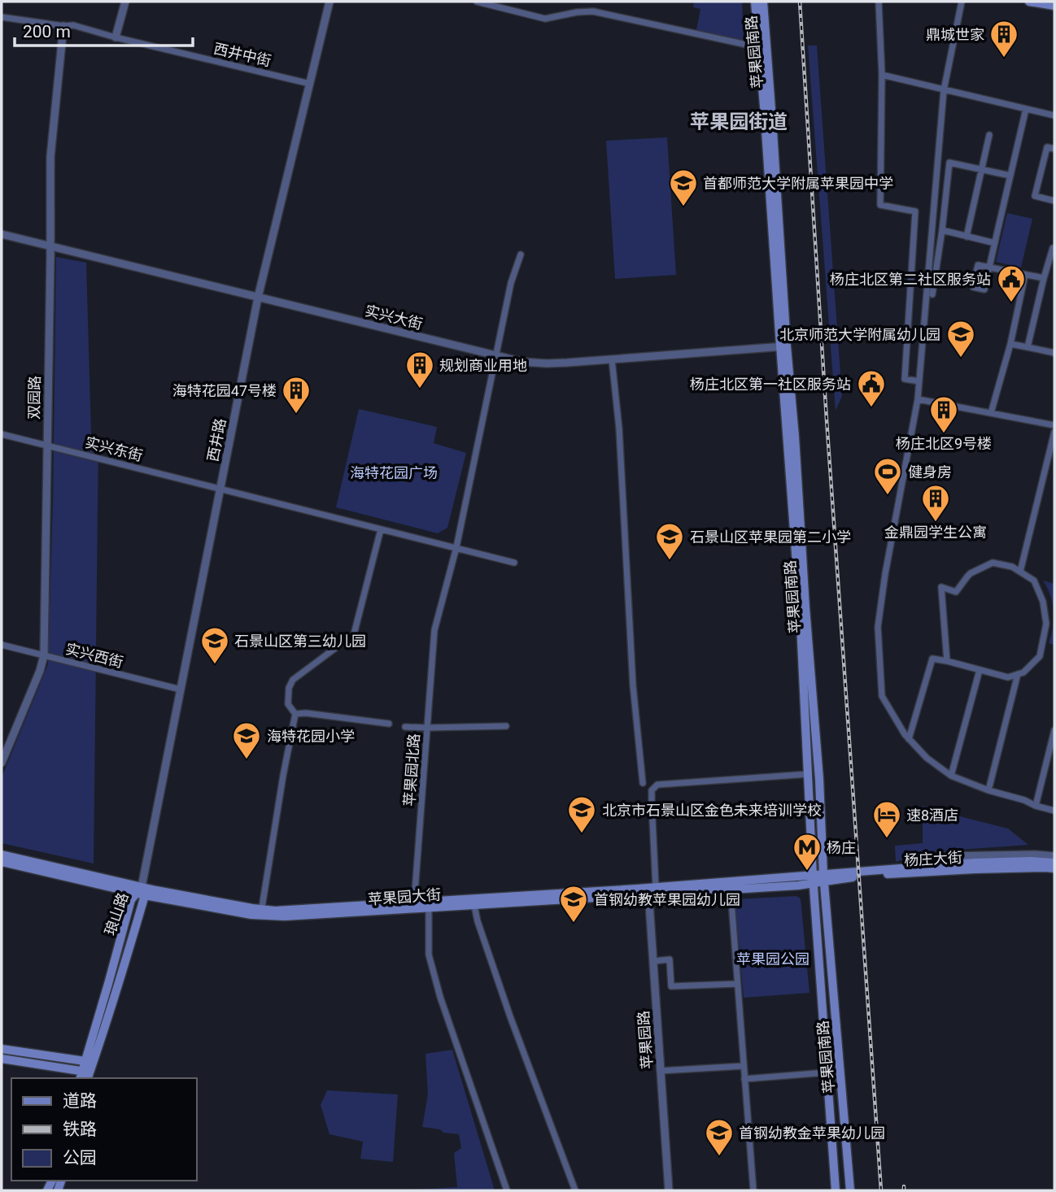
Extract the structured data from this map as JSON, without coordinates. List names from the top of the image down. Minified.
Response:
{"streets":{"main road":["苹果园南路","杨庄大街","苹果园大街","琅山路"],"street":["西井中街","实兴大街","双园路","西井路","实兴东街","实兴西街","苹果园北路","苹果园路"]},"crossings":[["苹果园南路","实兴大街"],["苹果园南路","杨庄大街"],["苹果园南路","苹果园大街"],["西井中街","双园路"],["西井中街","西井路"],["实兴大街","双园路"],["实兴大街","西井路"],["实兴大街","苹果园北路"],["双园路","实兴东街"],["双园路","实兴西街"],["西井路","实兴东街"],["西井路","实兴西街"],["西井路","苹果园大街"],["西井路","琅山路"],["实兴东街","苹果园北路"],["苹果园北路","苹果园大街"],["杨庄大街","苹果园大街"],["苹果园大街","琅山路"],["苹果园大街","苹果园路"]],"districts":["苹果园街道"],"parks":["海特花园广场","苹果园公园"],"places":{"building":["鼎城世家","规划商业用地","海特花园47号楼","杨庄北区9号楼","金鼎园学生公寓"],"school or university":["首都师范大学附属苹果园中学","北京师范大学附属幼儿园","石景山区苹果园第二小学","石景山区第三幼儿园","海特花园小学","北京市石景山区金色未来培训学校","首钢幼教苹果园幼儿园","首钢幼教金苹果幼儿园"],"public building":["杨庄北区第二社区服务站","杨庄北区第一社区服务站"],"sports":["健身房"],"hotel":["速8酒店"],"metro station":["杨庄"]},"legend":["道路","铁路","公园"],"scale_bar":"200 m"}
